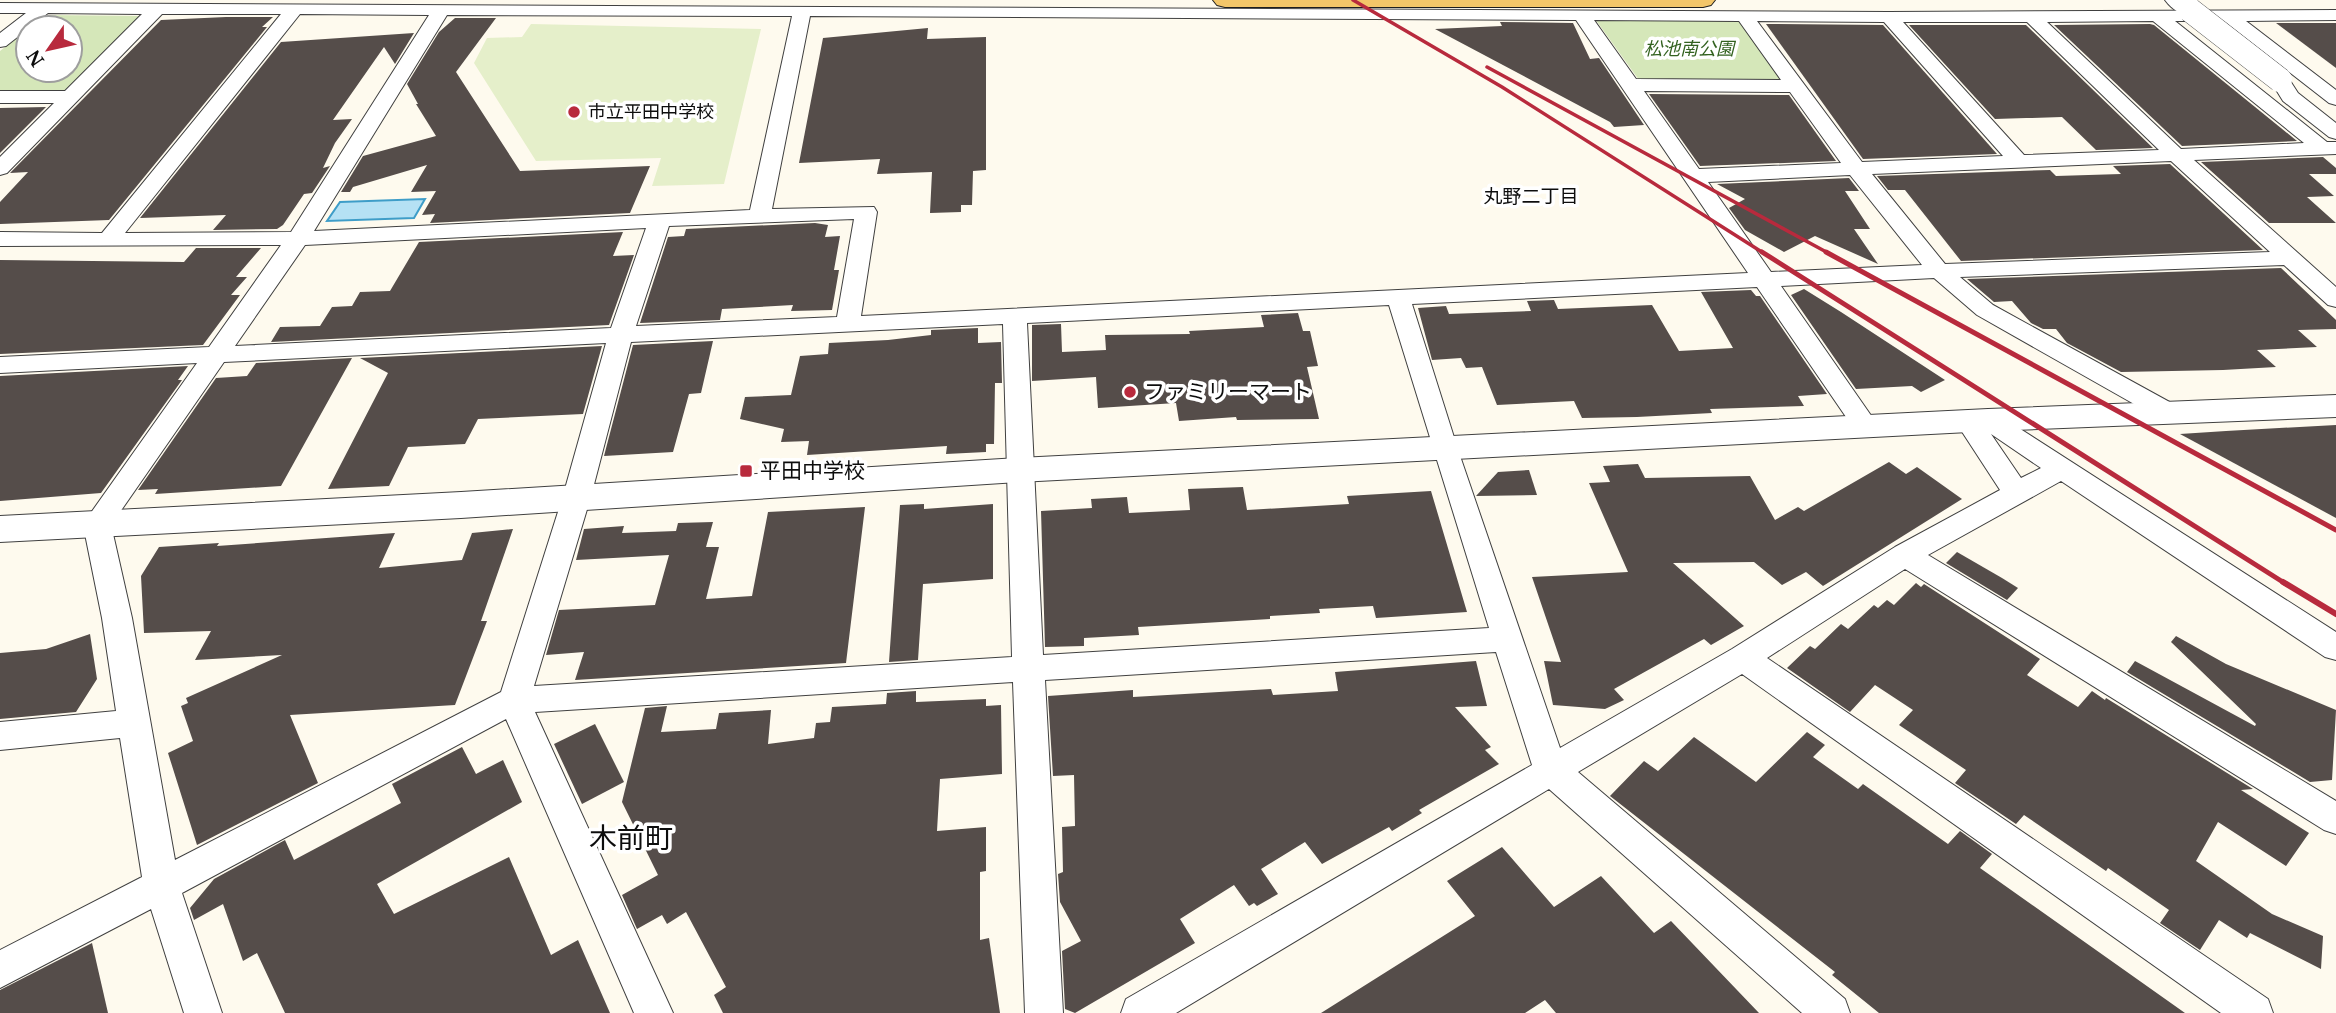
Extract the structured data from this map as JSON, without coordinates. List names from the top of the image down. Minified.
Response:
{"districts":["丸野二丁目","木前町"],"parks":["松池南公園"],"places":{"other":["市立平田中学校","ファミリーマート"],"transit":["平田中学校"]},"north":"bottom left"}
